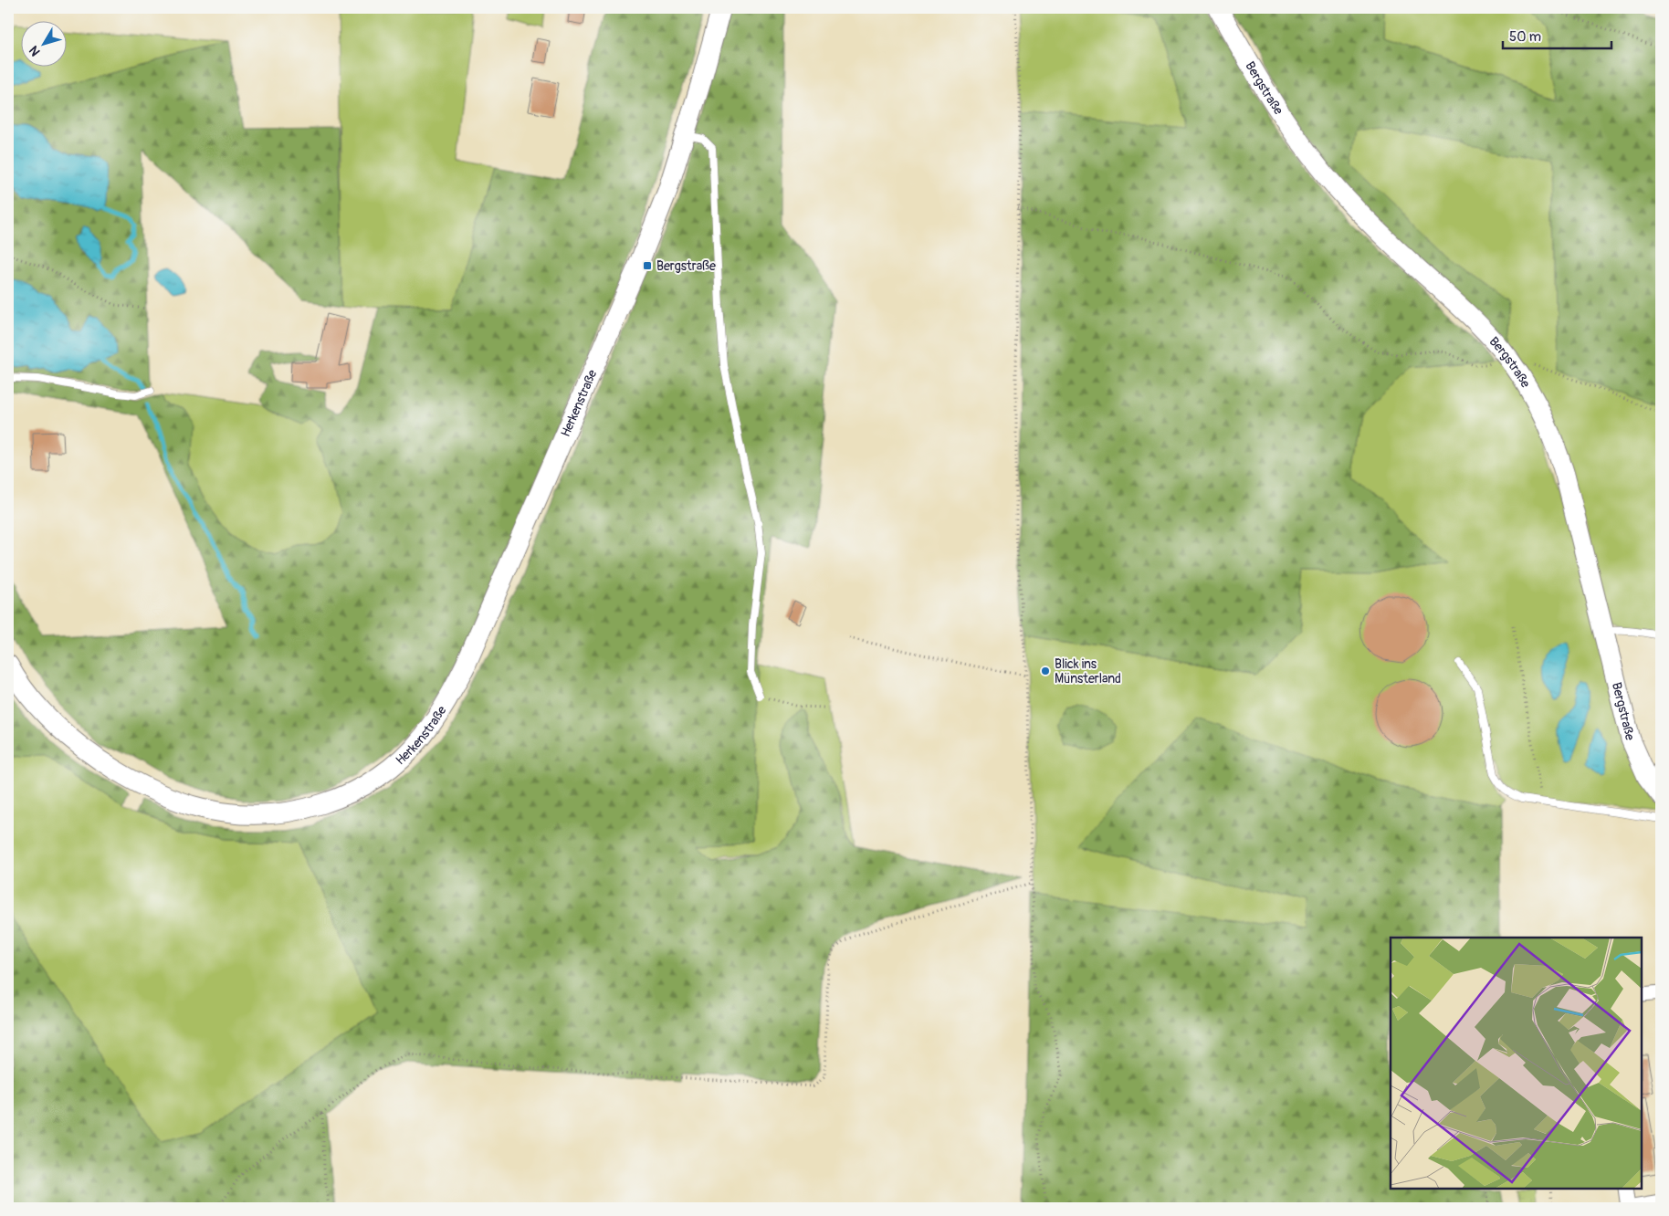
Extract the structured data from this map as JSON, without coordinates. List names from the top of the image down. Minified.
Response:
{"streets":{"main road":["Bergstraße","Herkenstraße"]},"places":{"transit":["Bergstraße"],"other":["Blick ins Münsterland"]},"scale_bar":"50 m","north":"bottom left"}
